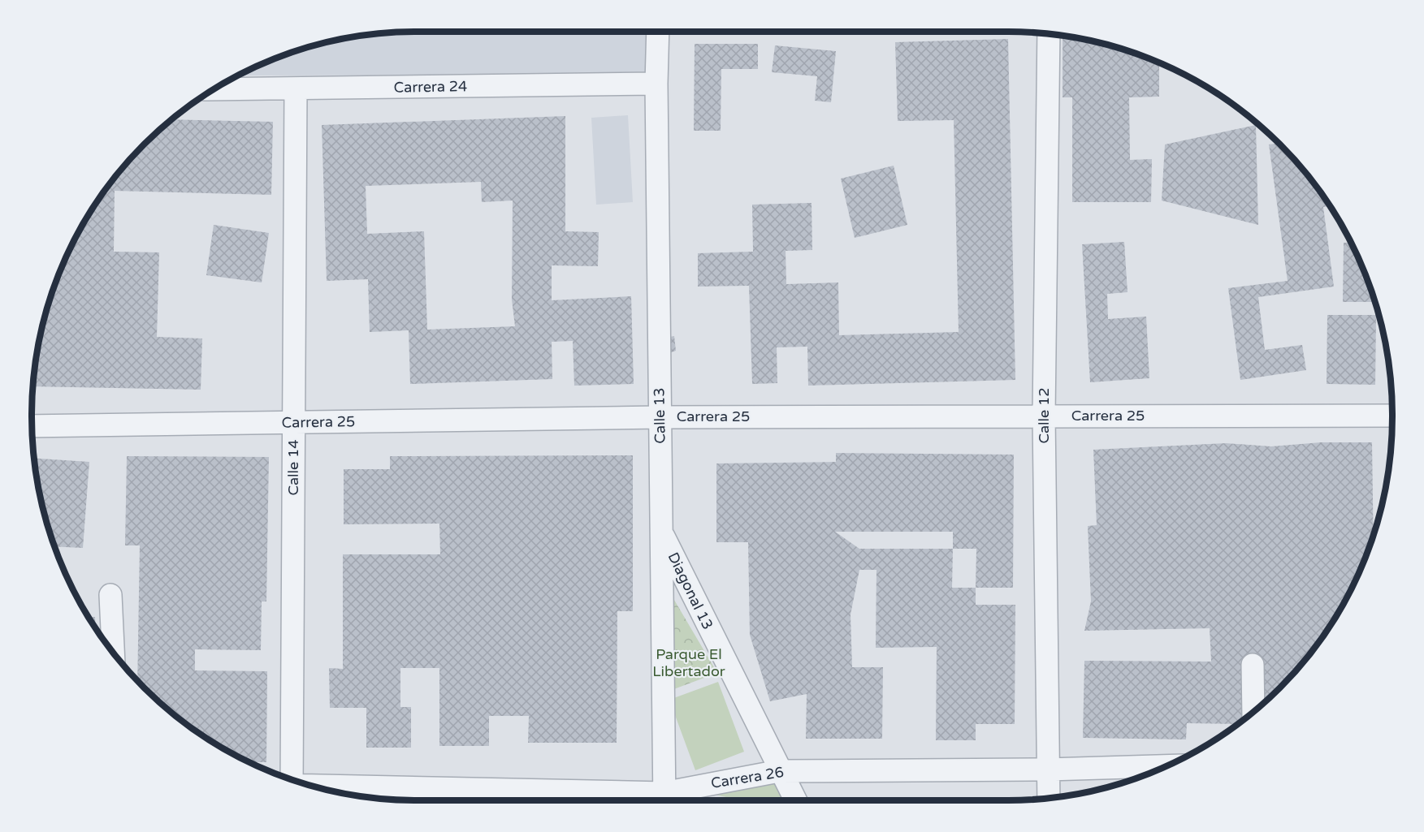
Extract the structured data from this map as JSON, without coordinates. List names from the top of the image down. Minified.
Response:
{"streets":{"street":["Carrera 24","Calle 13","Calle 12","Carrera 25","Calle 14","Diagonal 13","Carrera 26"]},"crossings":[["Carrera 24","Calle 13"],["Carrera 24","Calle 14"],["Calle 13","Carrera 25"],["Calle 13","Diagonal 13"],["Calle 13","Carrera 26"],["Calle 12","Carrera 25"],["Calle 12","Carrera 26"],["Carrera 25","Calle 14"],["Diagonal 13","Carrera 26"]],"parks":["Parque El Libertador"]}
